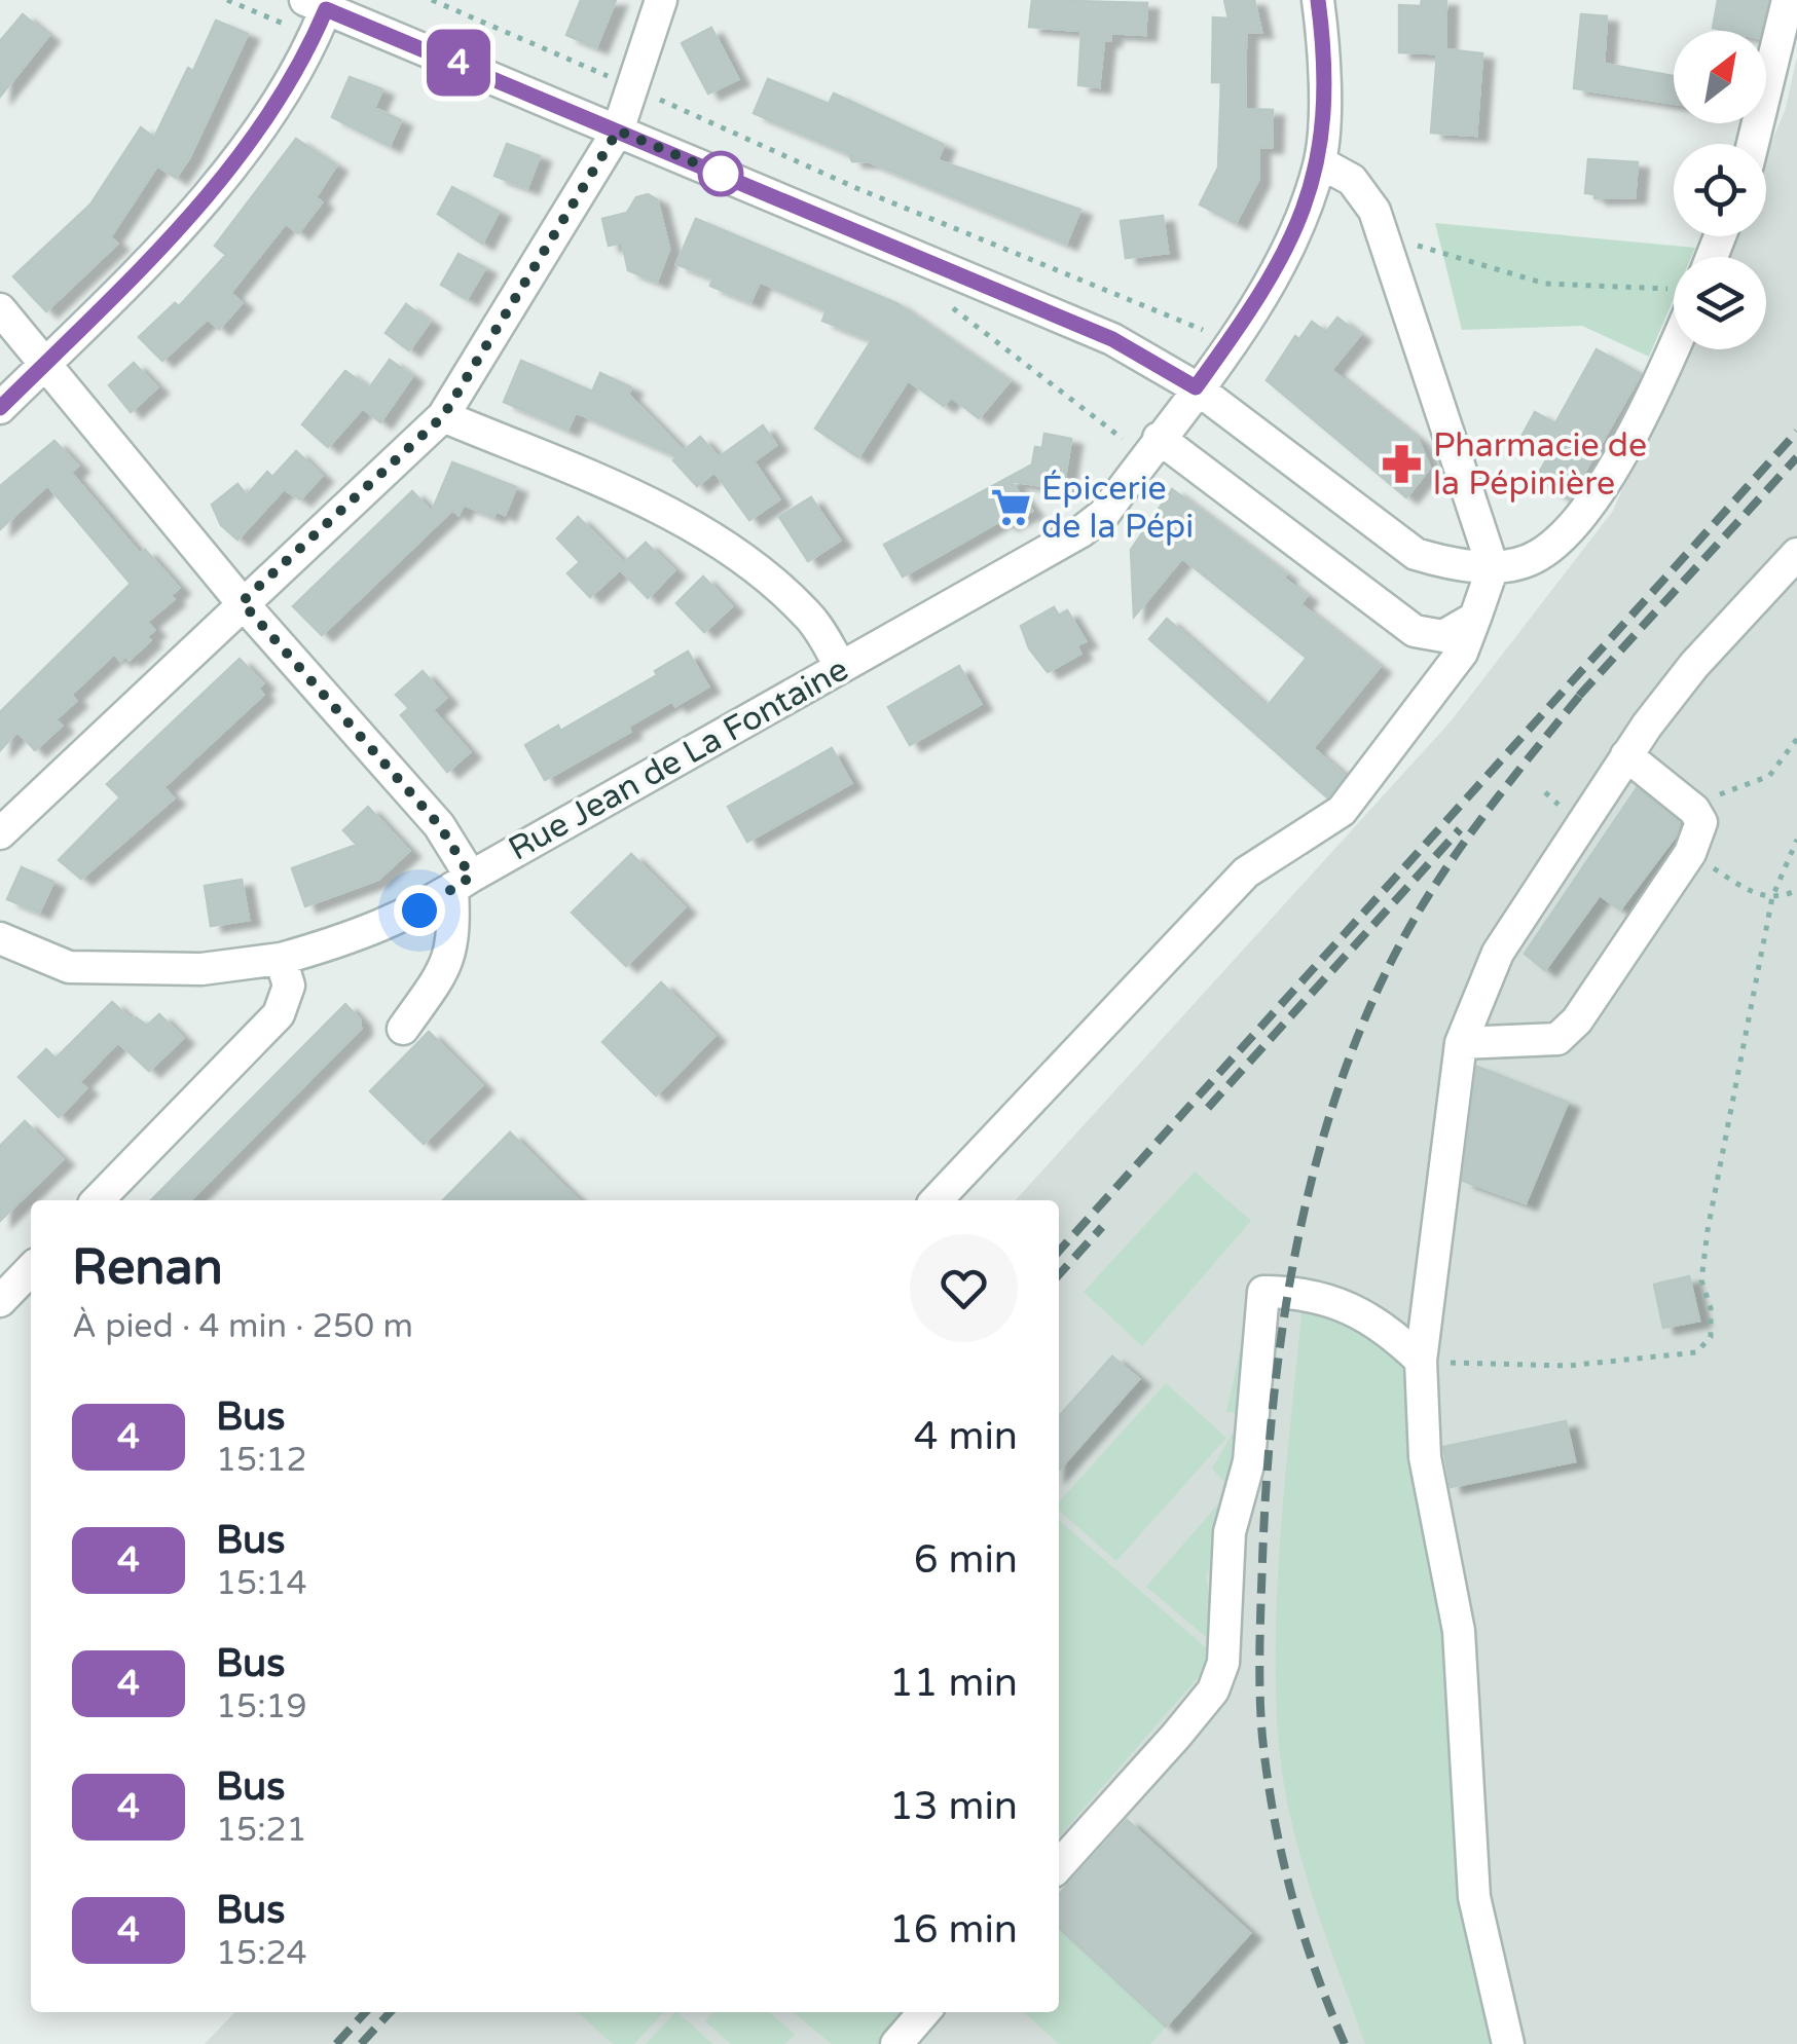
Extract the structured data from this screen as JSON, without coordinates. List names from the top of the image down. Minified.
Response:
{"streets":{"street":["Rue Jean de La Fontaine"]},"places":{"pharmacy":["Pharmacie de la Pépinière"],"supermarket":["Épicerie de la Pépi"]},"lines":["bus line 4"],"north":"top right","page":{"on_map":"4","heading":["Renan","À pied · 4 min · 250 m"],"list":[{"mark":"4","name":"Bus","note":"15:12","value":"4 min"},{"mark":"4","name":"Bus","note":"15:14","value":"6 min"},{"mark":"4","name":"Bus","note":"15:19","value":"11 min"},{"mark":"4","name":"Bus","note":"15:21","value":"13 min"},{"mark":"4","name":"Bus","note":"15:24","value":"16 min"}]}}
